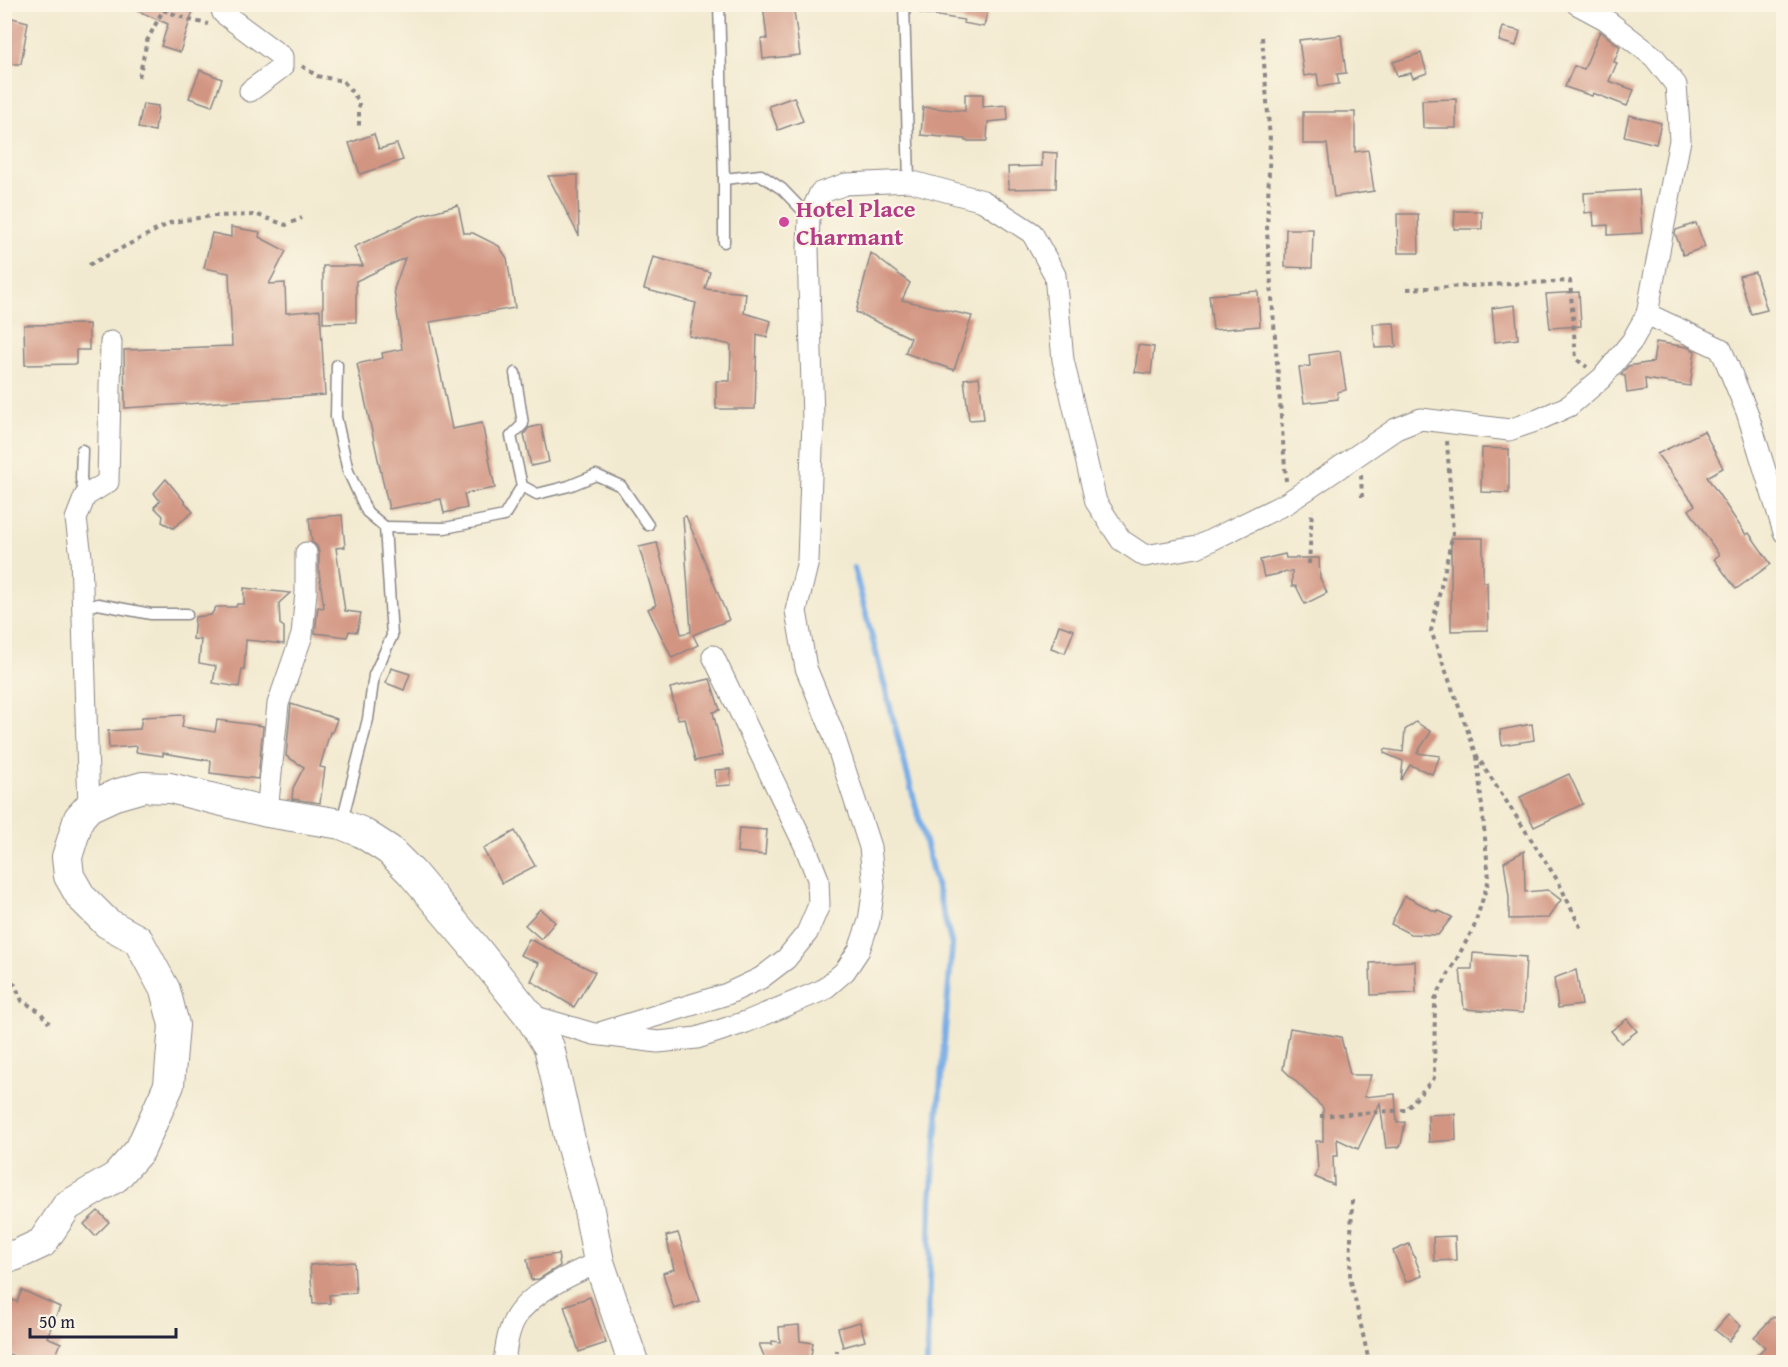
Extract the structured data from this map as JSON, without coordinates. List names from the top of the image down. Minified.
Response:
{"places":["Hotel Place Charmant"],"scale_bar":"50 m"}
